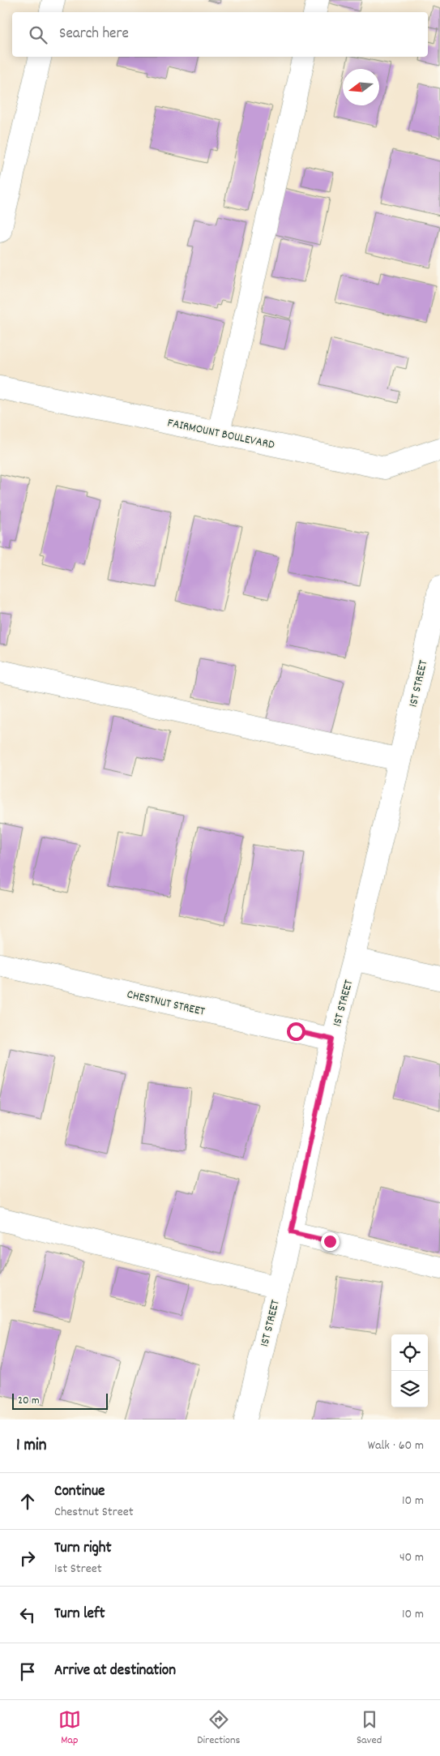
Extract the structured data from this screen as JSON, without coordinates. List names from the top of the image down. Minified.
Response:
{"streets":{"street":["FAIRMOUNT BOULEVARD","1ST STREET","CHESTNUT STREET"]},"crossings":[["1ST STREET","CHESTNUT STREET"]],"scale_bar":"20 m","north":"left","page":{"search":"Search here","scale":"20 m","heading":["1 min","Walk · 60 m"],"list":[["Continue","Chestnut Street","10 m"],["Turn right","1st Street","40 m"],["Turn left","10 m"],"Arrive at destination"],"nav":["Map","Directions","Saved"]}}
